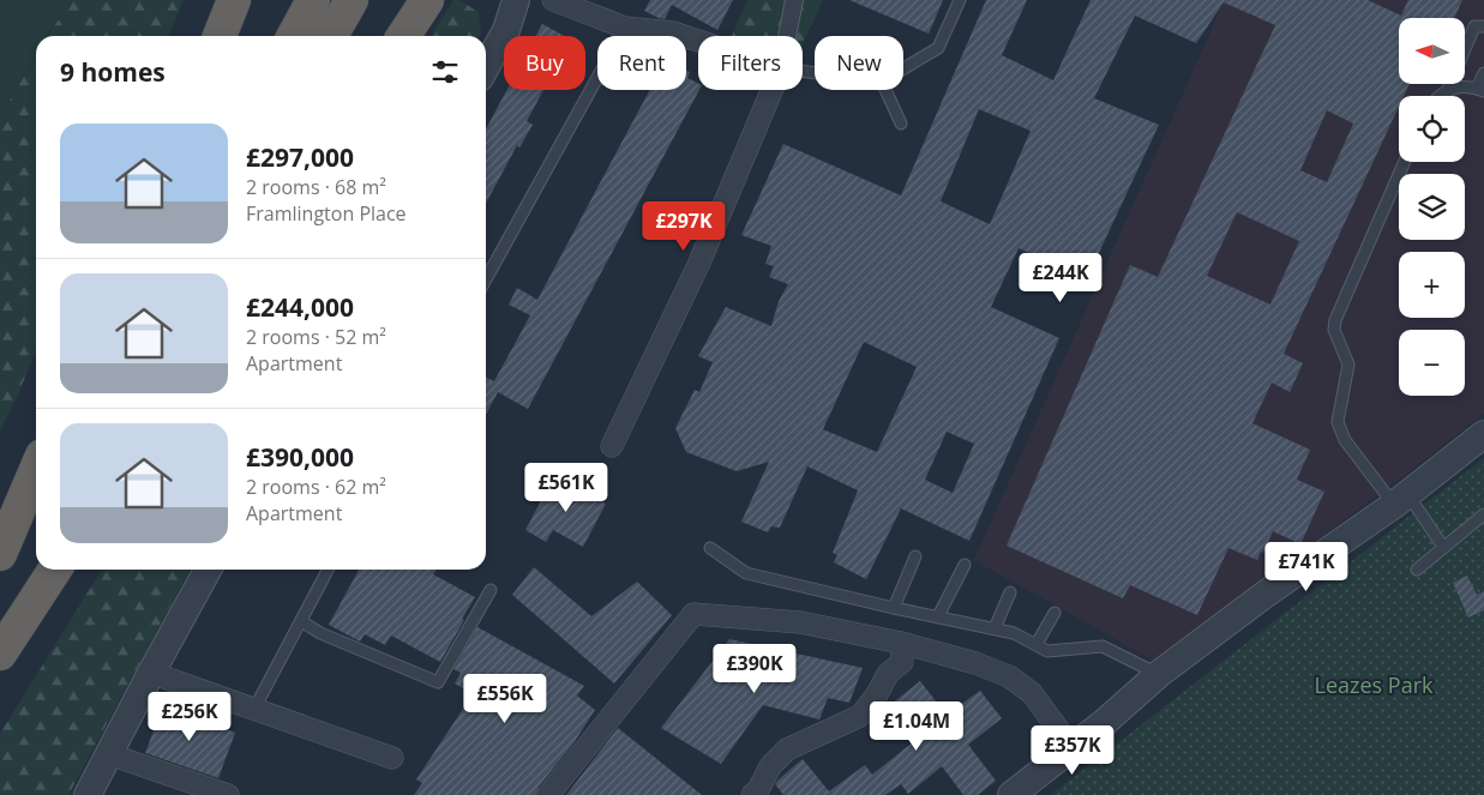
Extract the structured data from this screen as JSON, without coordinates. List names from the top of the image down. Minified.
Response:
{"parks":["Leazes Park"],"north":"left","page":{"map_buttons":["+","−"],"chip":["Buy","Rent","Filters","New"],"heading":"9 homes","list":[{"name":"£297,000","note":"2 rooms · 68 m² · Framlington Place"},{"name":"£244,000","note":"2 rooms · 52 m² · Apartment"},{"name":"£390,000","note":"2 rooms · 62 m² · Apartment"}],"price":["£297K","£244K","£561K","£741K","£390K","£556K","£256K","£1.04M","£357K"]}}
